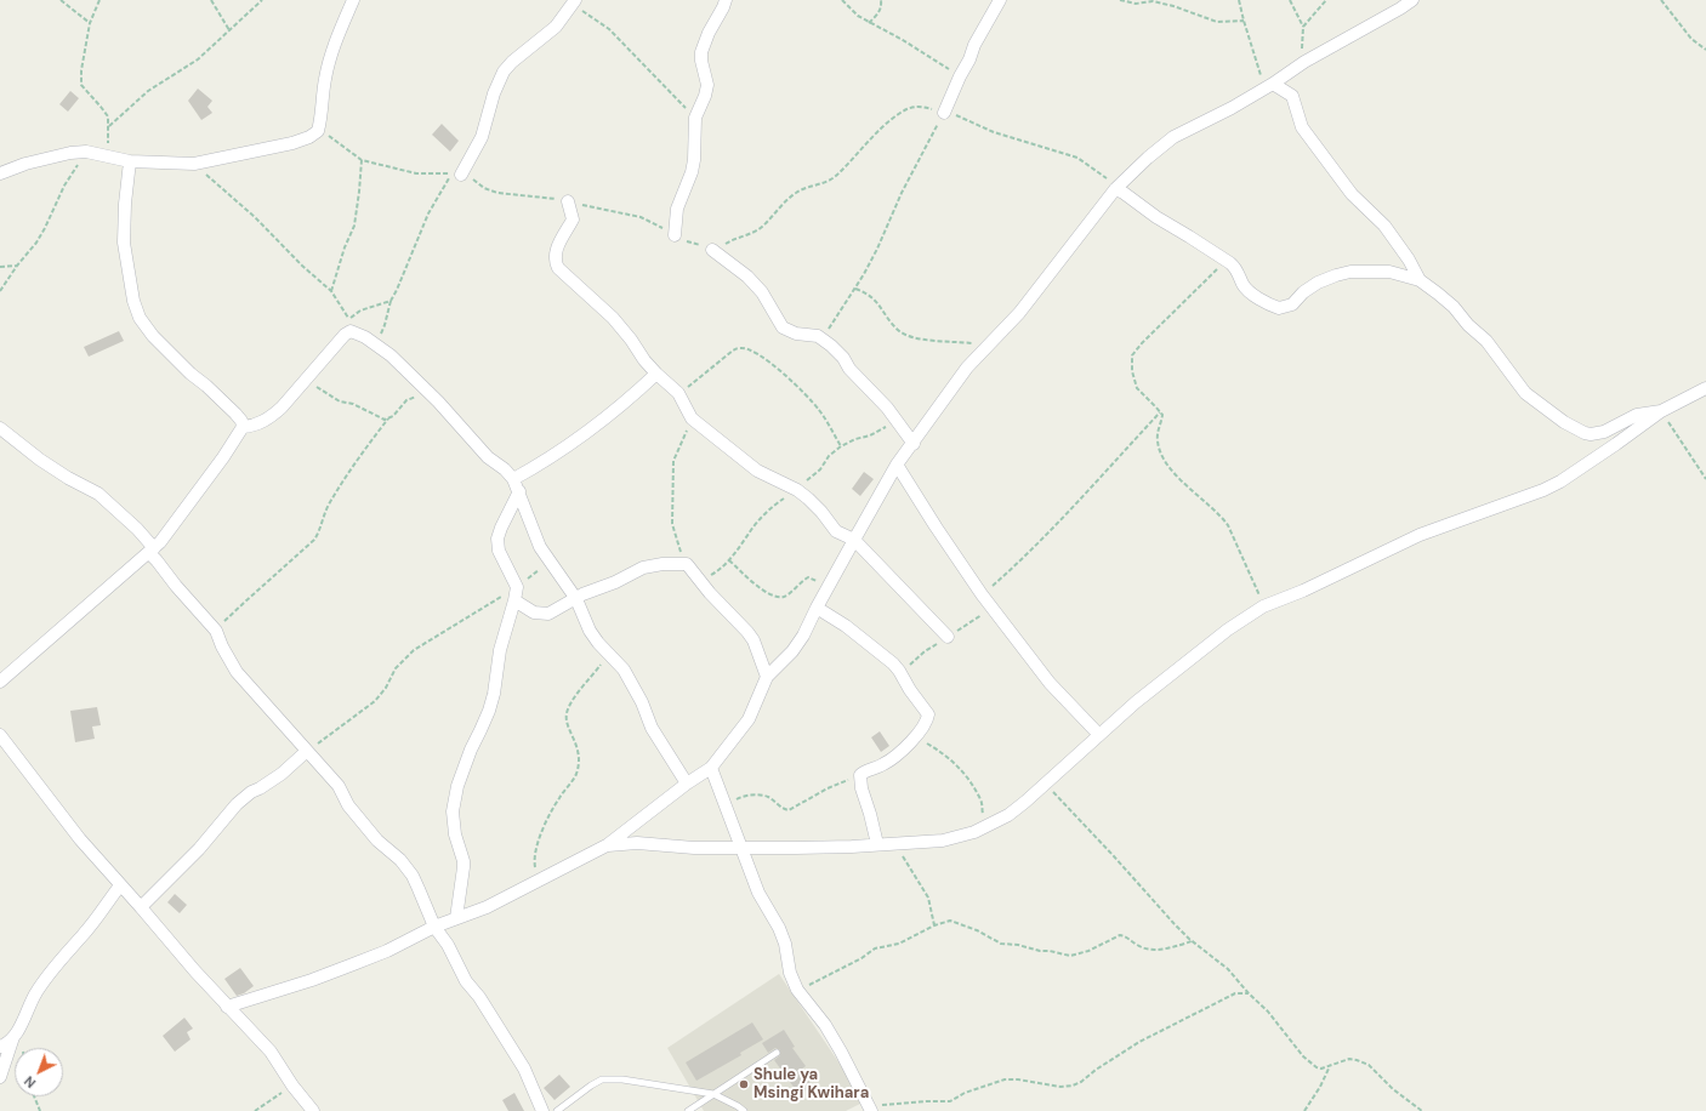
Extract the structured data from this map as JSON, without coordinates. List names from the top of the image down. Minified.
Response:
{"places":["Shule ya Msingi Kwihara"],"north":"bottom left"}
